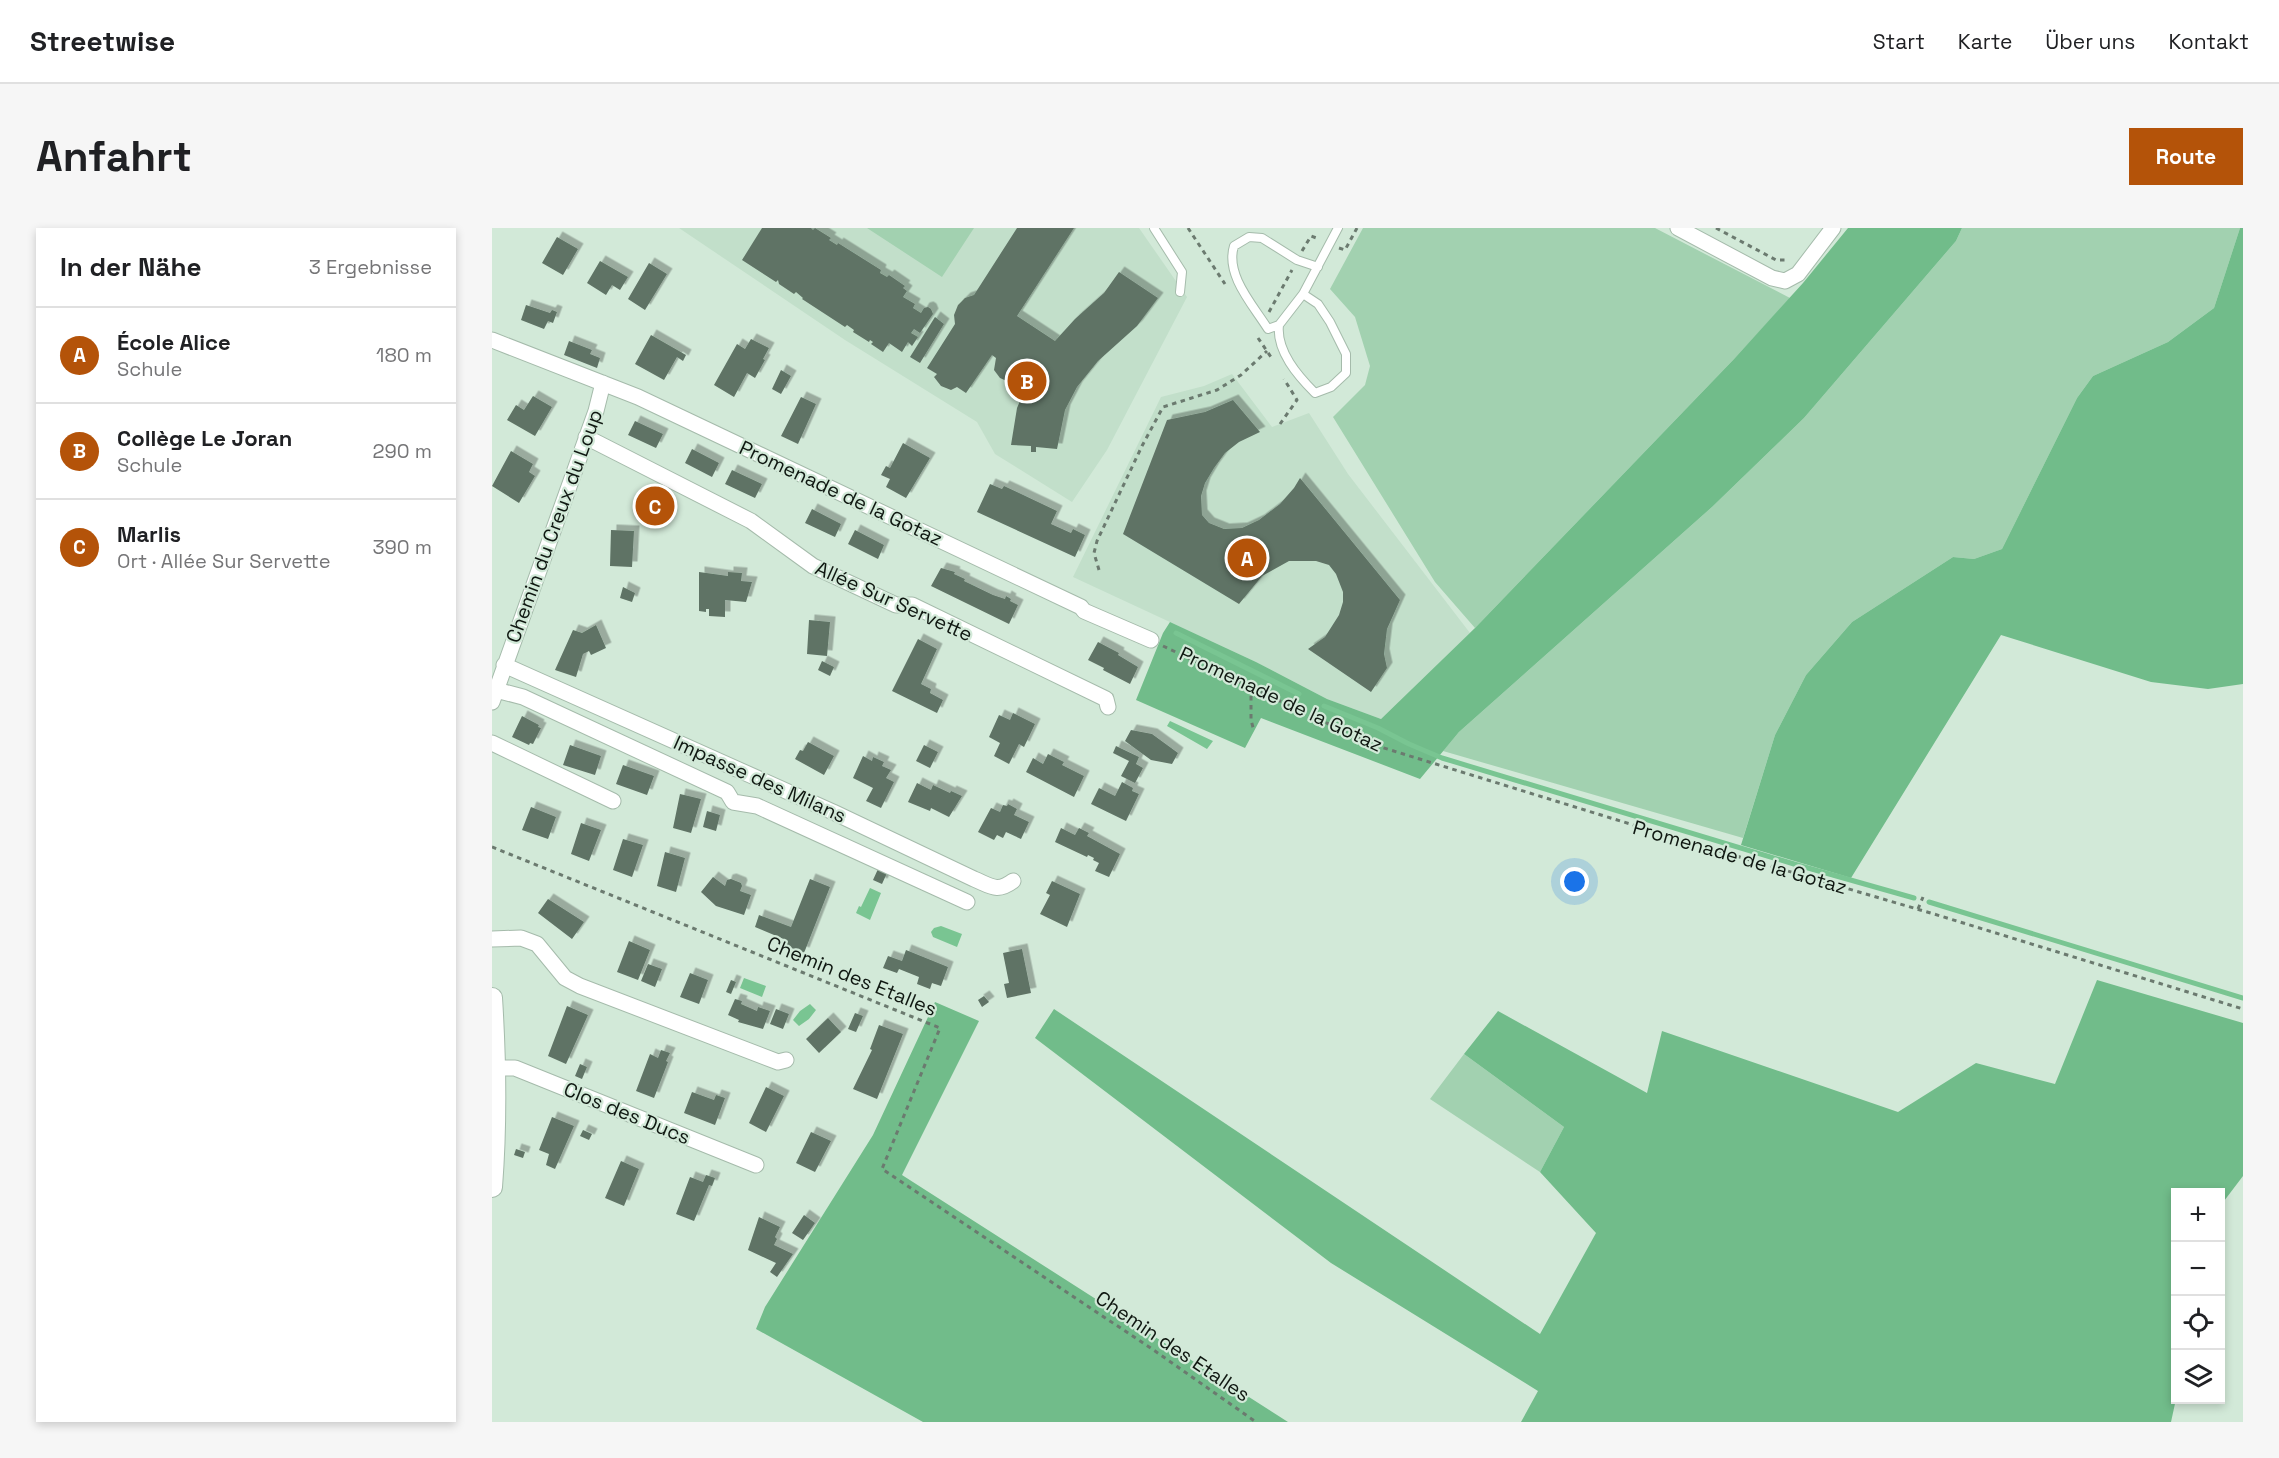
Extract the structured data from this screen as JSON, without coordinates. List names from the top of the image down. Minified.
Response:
{"streets":{"street":["Promenade de la Gotaz","Chemin du Creux du Loup","Allée Sur Servette","Impasse des Milans","Clos des Ducs"],"path":["Chemin des Etalles"]},"crossings":[["Promenade de la Gotaz","Chemin du Creux du Loup"],["Chemin du Creux du Loup","Allée Sur Servette"],["Chemin du Creux du Loup","Impasse des Milans"]],"page":{"header":"Streetwise","nav":["Start","Karte","Über uns","Kontakt"],"buttons":"Route","title":"Anfahrt","heading":["In der Nähe","3 Ergebnisse"],"list":[{"mark":"A","name":"École Alice","note":"Schule","value":"180 m"},{"mark":"B","name":"Collège Le Joran","note":"Schule","value":"290 m"},{"mark":"C","name":"Marlis","note":"Ort · Allée Sur Servette","value":"390 m"}],"pins":["B","C","A"],"map_buttons":["+","−"]}}
